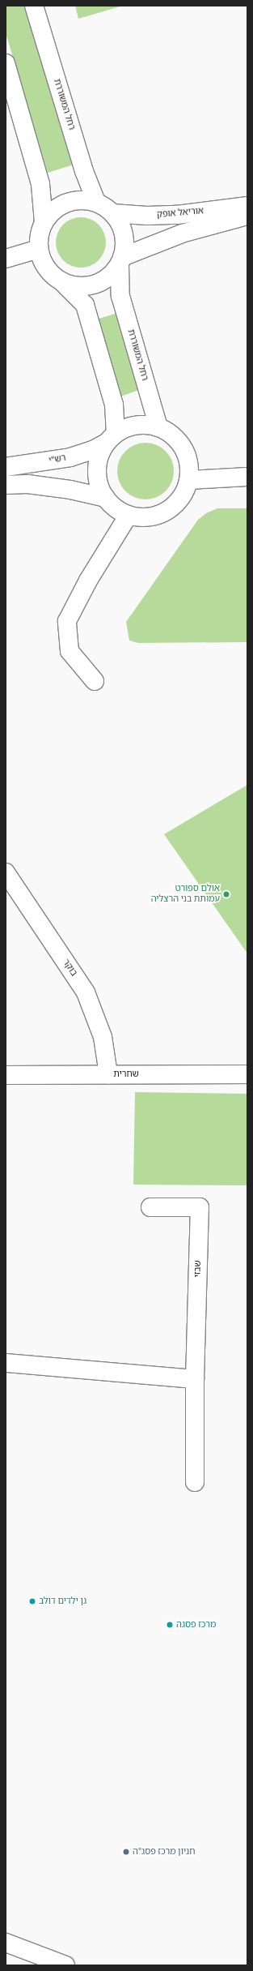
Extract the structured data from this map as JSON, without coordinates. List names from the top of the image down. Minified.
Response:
{"streets":{"street":["רחל המשוררת","אוריאל אופק","רש\"י","בוקר","שחרית","שבזי"]},"crossings":[["רחל המשוררת","אוריאל אופק"],["רחל המשוררת","רש\"י"],["בוקר","שחרית"]],"places":["אולם ספורט עמותת בני הרצליה","גן ילדים דולב","מרכז פסגה","חניון מרכז פסג\"ה"]}
